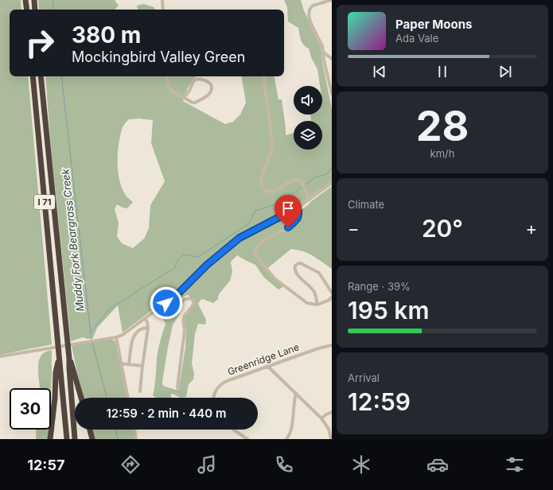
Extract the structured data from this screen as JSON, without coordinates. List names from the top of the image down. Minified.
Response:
{"streets":{"highway":["I 71"],"street":["Greenridge Lane"]},"water":["Muddy Fork Beargrass Creek"],"page":{"turn":["380 m","Mockingbird Valley Green"],"song":["Paper Moons","Ada Vale"],"tile":[["28","km/h"],"Climate",["Range · 39%","195 km"],["Arrival","12:59"]],"heat":["−","20°","+"],"limit":"30","trip":"12:59 · 2 min · 440 m","tabs":"12:57"}}
